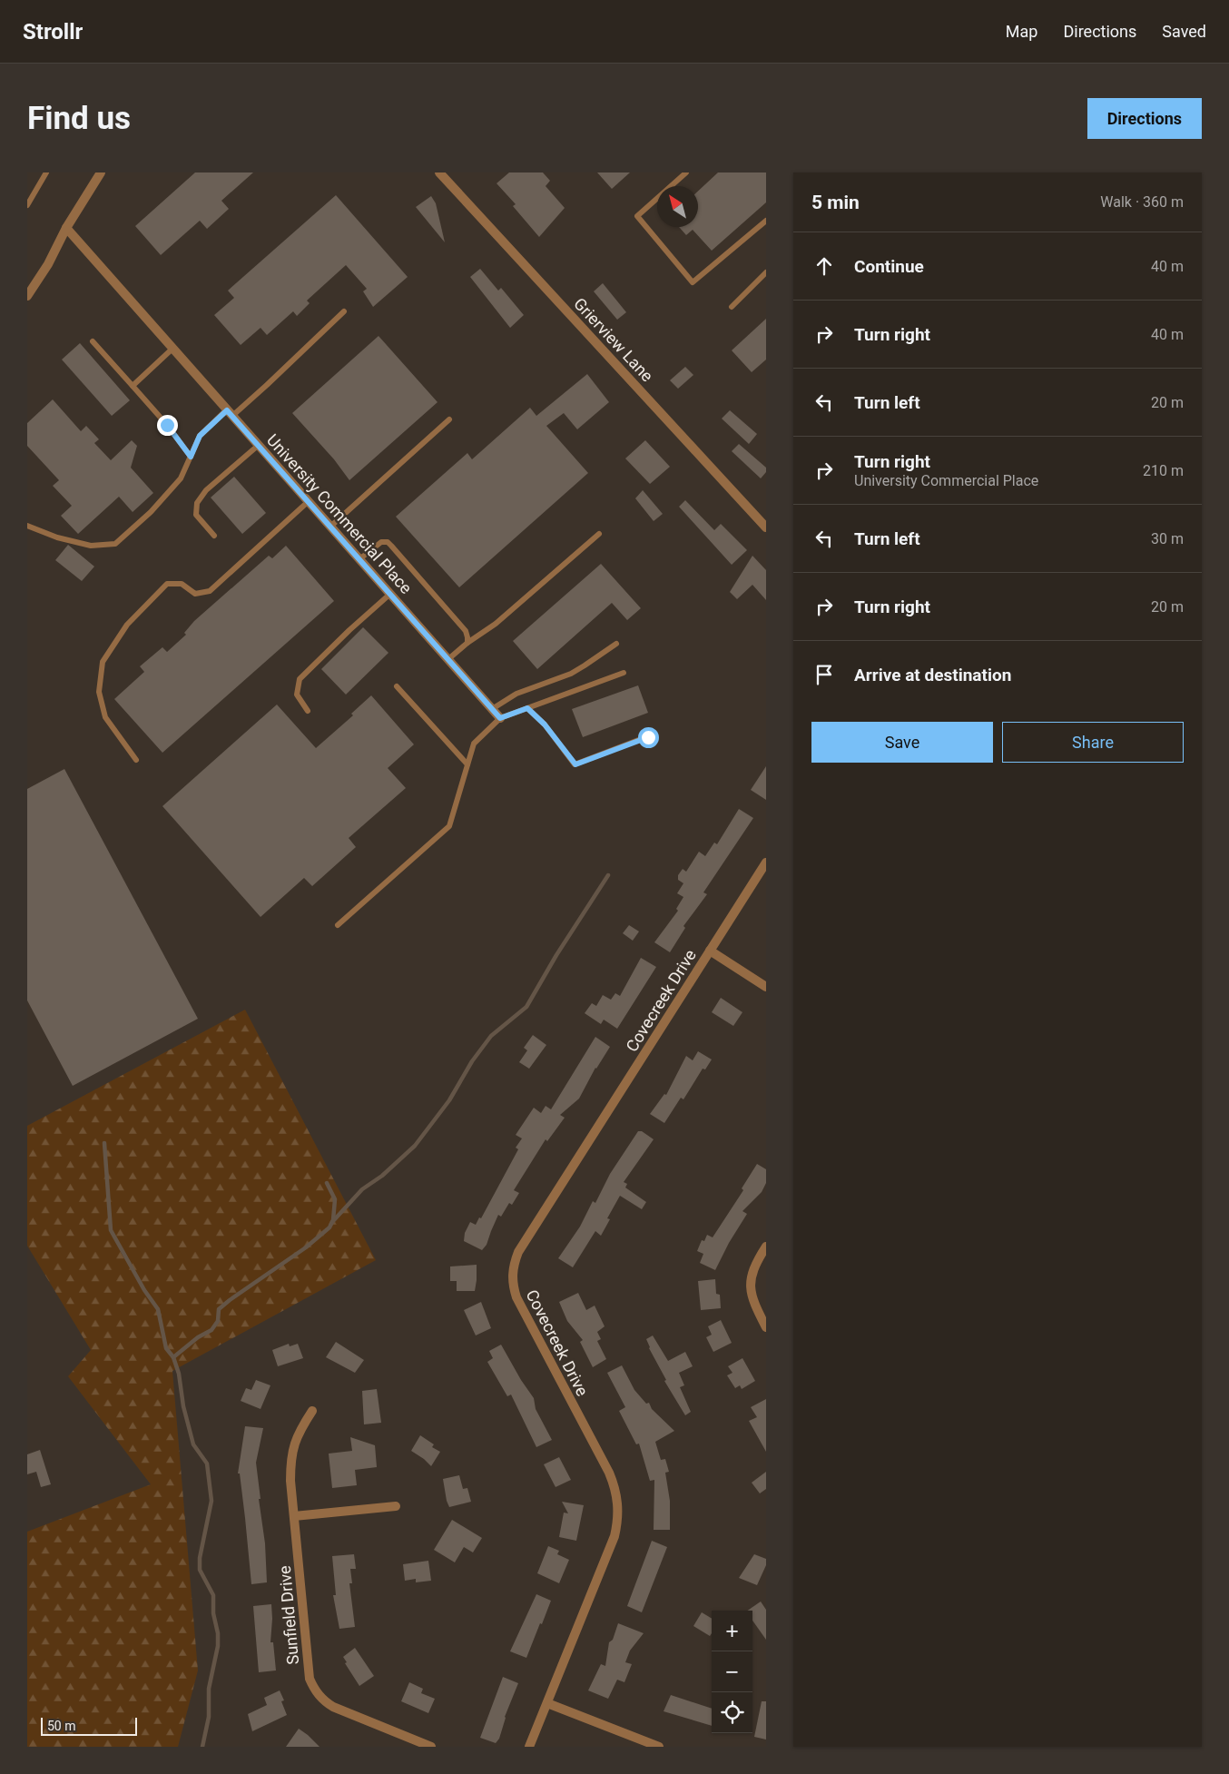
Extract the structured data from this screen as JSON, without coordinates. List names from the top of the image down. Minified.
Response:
{"streets":{"street":["Grierview Lane","University Commercial Place","Covecreek Drive","Sunfield Drive"]},"scale_bar":"50 m","north":"top left","page":{"header":"Strollr","nav":["Map","Directions","Saved"],"buttons":["Directions",["Save","Share"]],"title":"Find us","heading":["5 min","Walk · 360 m"],"list":[["Continue","40 m"],["Turn right","40 m"],["Turn left","20 m"],["Turn right","University Commercial Place","210 m"],["Turn left","30 m"],["Turn right","20 m"],"Arrive at destination"],"map_buttons":["+","−"],"scale":"50 m"}}
